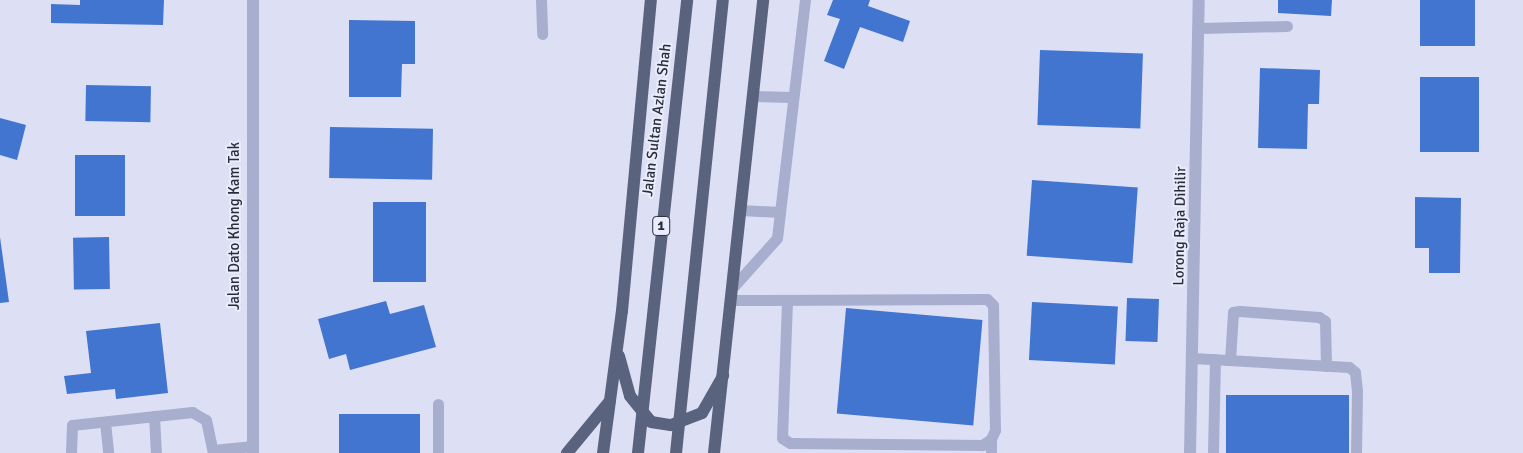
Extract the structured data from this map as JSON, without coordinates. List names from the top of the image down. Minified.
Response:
{"streets":{"main road":["Jalan Sultan Azlan Shah","1"],"street":["Jalan Dato Khong Kam Tak","Lorong Raja Dihilir"]}}
